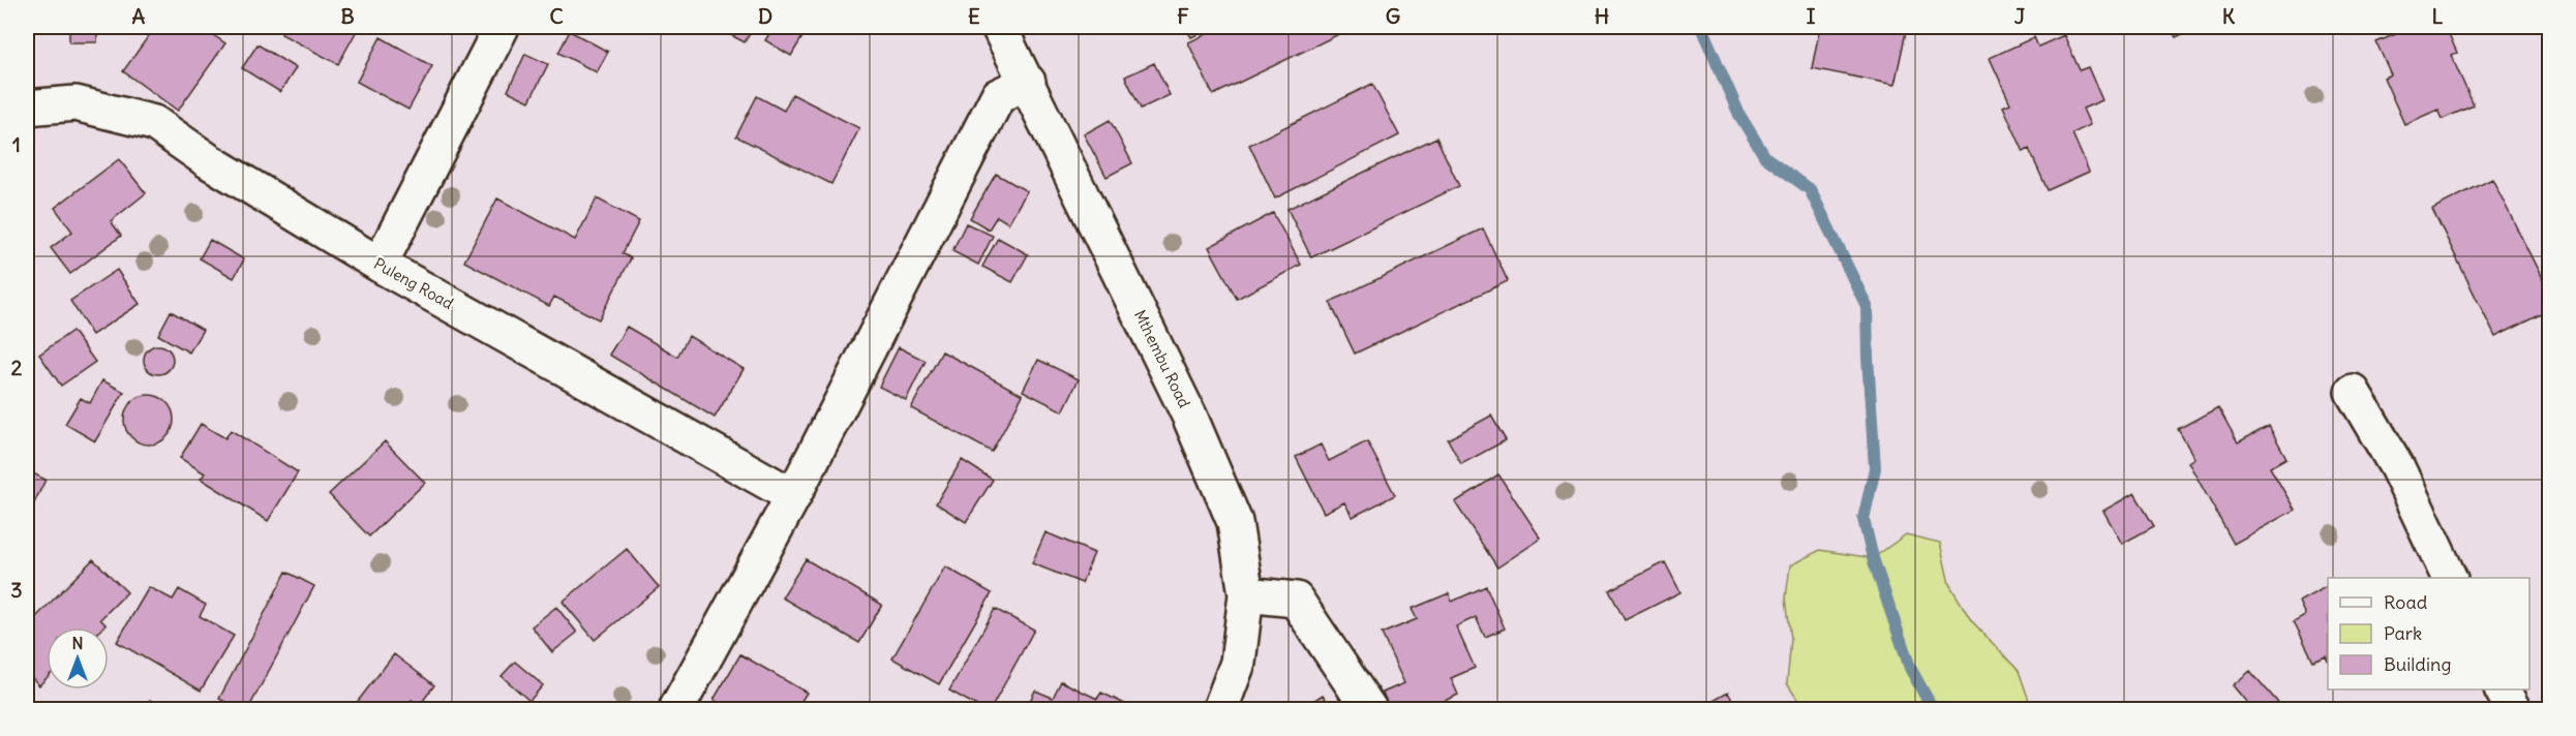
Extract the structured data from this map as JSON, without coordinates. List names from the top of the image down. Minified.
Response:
{"streets":{"street":["Puleng Road","Mthembu Road"]},"legend":["Road","Park","Building"],"north":"top","grid":{"columns":["A","B","C","D","E","F","G","H","I","J","K","L"],"rows":["1","2","3"]}}
